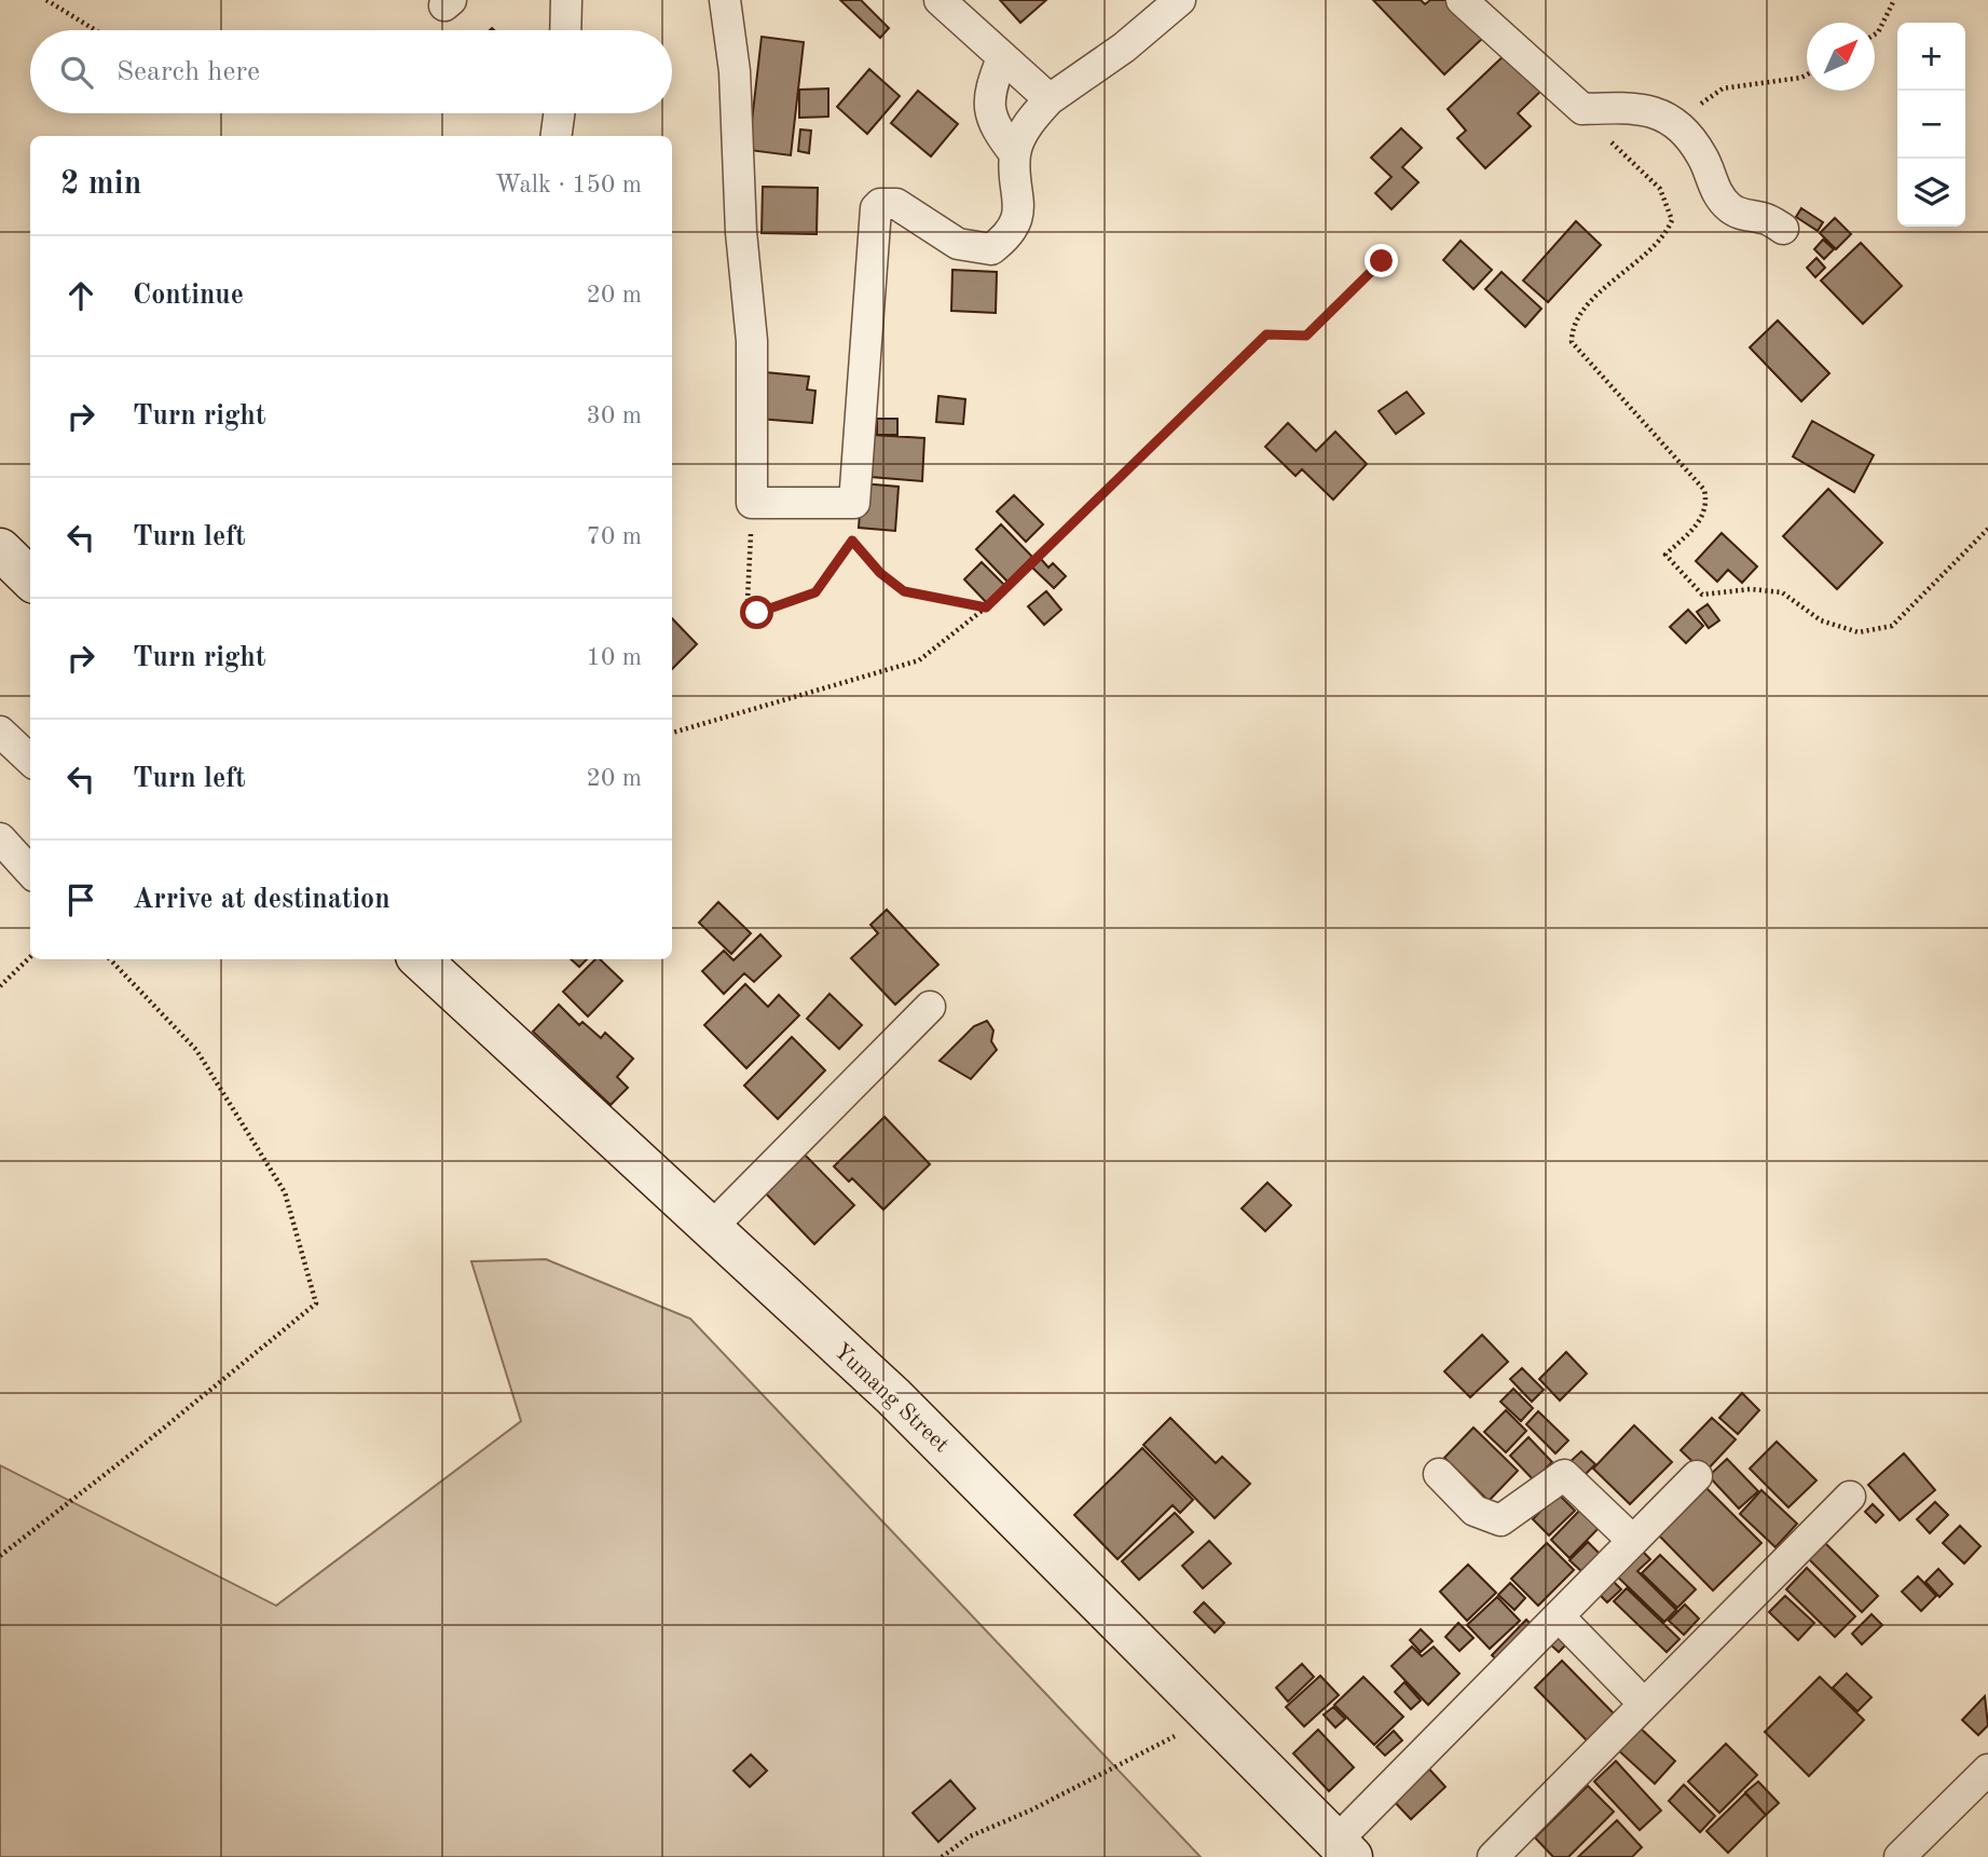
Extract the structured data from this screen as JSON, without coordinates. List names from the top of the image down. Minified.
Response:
{"streets":{"main road":["Yumang Street"]},"north":"top right","page":{"map_buttons":["+","−"],"search":"Search here","heading":["2 min","Walk · 150 m"],"list":[["Continue","20 m"],["Turn right","30 m"],["Turn left","70 m"],["Turn right","10 m"],["Turn left","20 m"],"Arrive at destination"]}}
